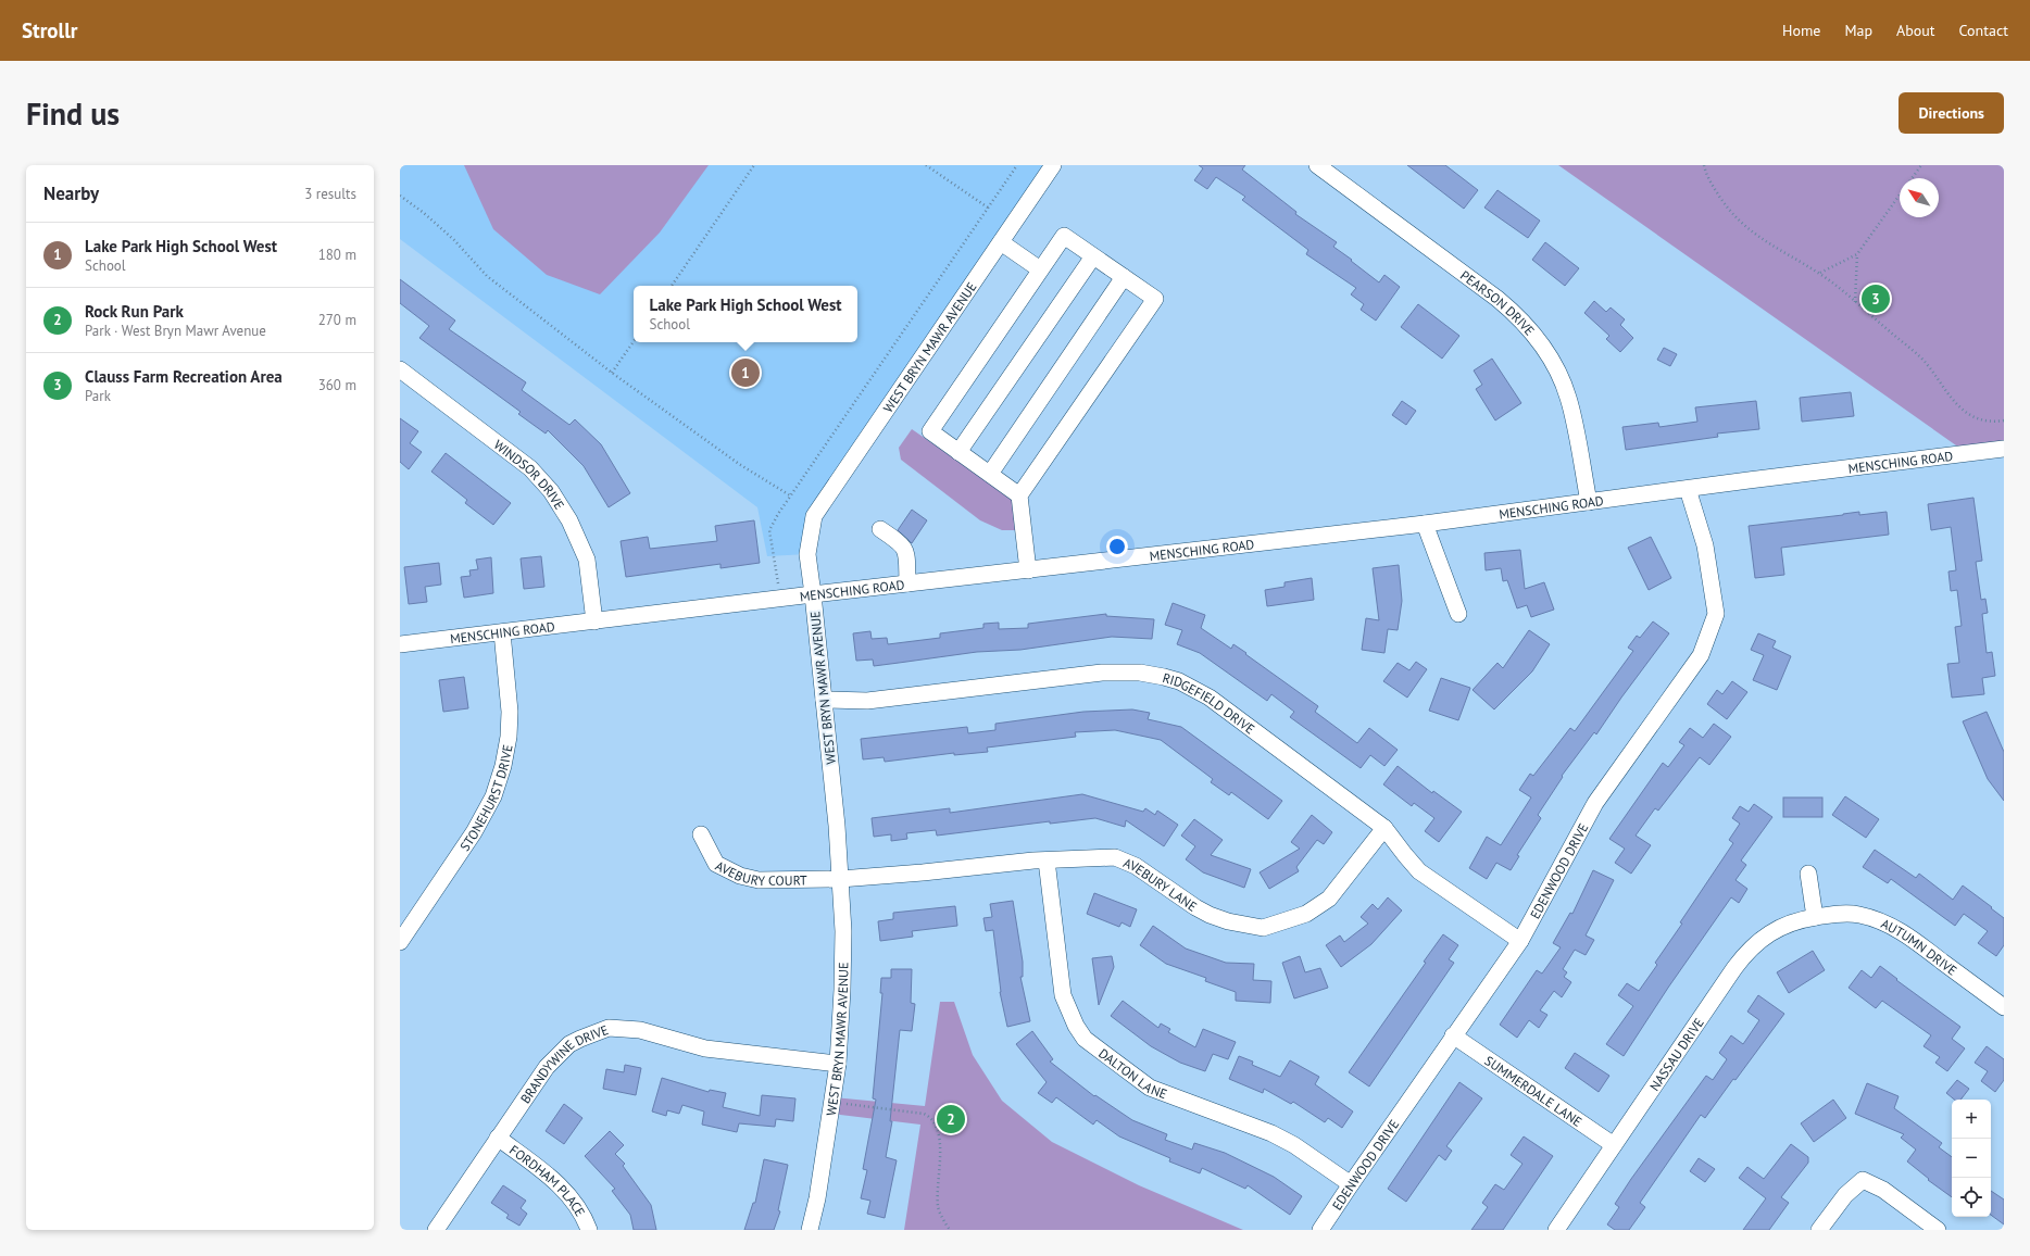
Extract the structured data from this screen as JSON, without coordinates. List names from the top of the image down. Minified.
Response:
{"streets":{"street":["PEARSON DRIVE","WEST BRYN MAWR AVENUE","MENSCHING ROAD","WINDSOR DRIVE","RIDGEFIELD DRIVE","STONEHURST DRIVE","AVEBURY COURT","EDENWOOD DRIVE","AVEBURY LANE","AUTUMN DRIVE","NASSAU DRIVE","BRANDYWINE DRIVE","DALTON LANE","SUMMERDALE LANE","FORDHAM PLACE"]},"crossings":[["PEARSON DRIVE","MENSCHING ROAD"],["WEST BRYN MAWR AVENUE","MENSCHING ROAD"],["WEST BRYN MAWR AVENUE","RIDGEFIELD DRIVE"],["WEST BRYN MAWR AVENUE","AVEBURY COURT"],["WEST BRYN MAWR AVENUE","AVEBURY LANE"],["WEST BRYN MAWR AVENUE","BRANDYWINE DRIVE"],["MENSCHING ROAD","WINDSOR DRIVE"],["MENSCHING ROAD","STONEHURST DRIVE"],["MENSCHING ROAD","EDENWOOD DRIVE"],["RIDGEFIELD DRIVE","EDENWOOD DRIVE"],["RIDGEFIELD DRIVE","AVEBURY LANE"],["AVEBURY COURT","AVEBURY LANE"],["EDENWOOD DRIVE","DALTON LANE"],["EDENWOOD DRIVE","SUMMERDALE LANE"],["AVEBURY LANE","DALTON LANE"],["AUTUMN DRIVE","NASSAU DRIVE"],["NASSAU DRIVE","SUMMERDALE LANE"],["BRANDYWINE DRIVE","FORDHAM PLACE"]],"north":"top left","page":{"header":"Strollr","nav":["Home","Map","About","Contact"],"buttons":"Directions","title":"Find us","heading":["Nearby","3 results"],"list":[{"mark":"1","name":"Lake Park High School West","note":"School","value":"180 m"},{"mark":"2","name":"Rock Run Park","note":"Park · West Bryn Mawr Avenue","value":"270 m"},{"mark":"3","name":"Clauss Farm Recreation Area","note":"Park","value":"360 m"}],"pins":["3","1","2"],"popup":["Lake Park High School West","School"],"map_buttons":["+","−"]}}
